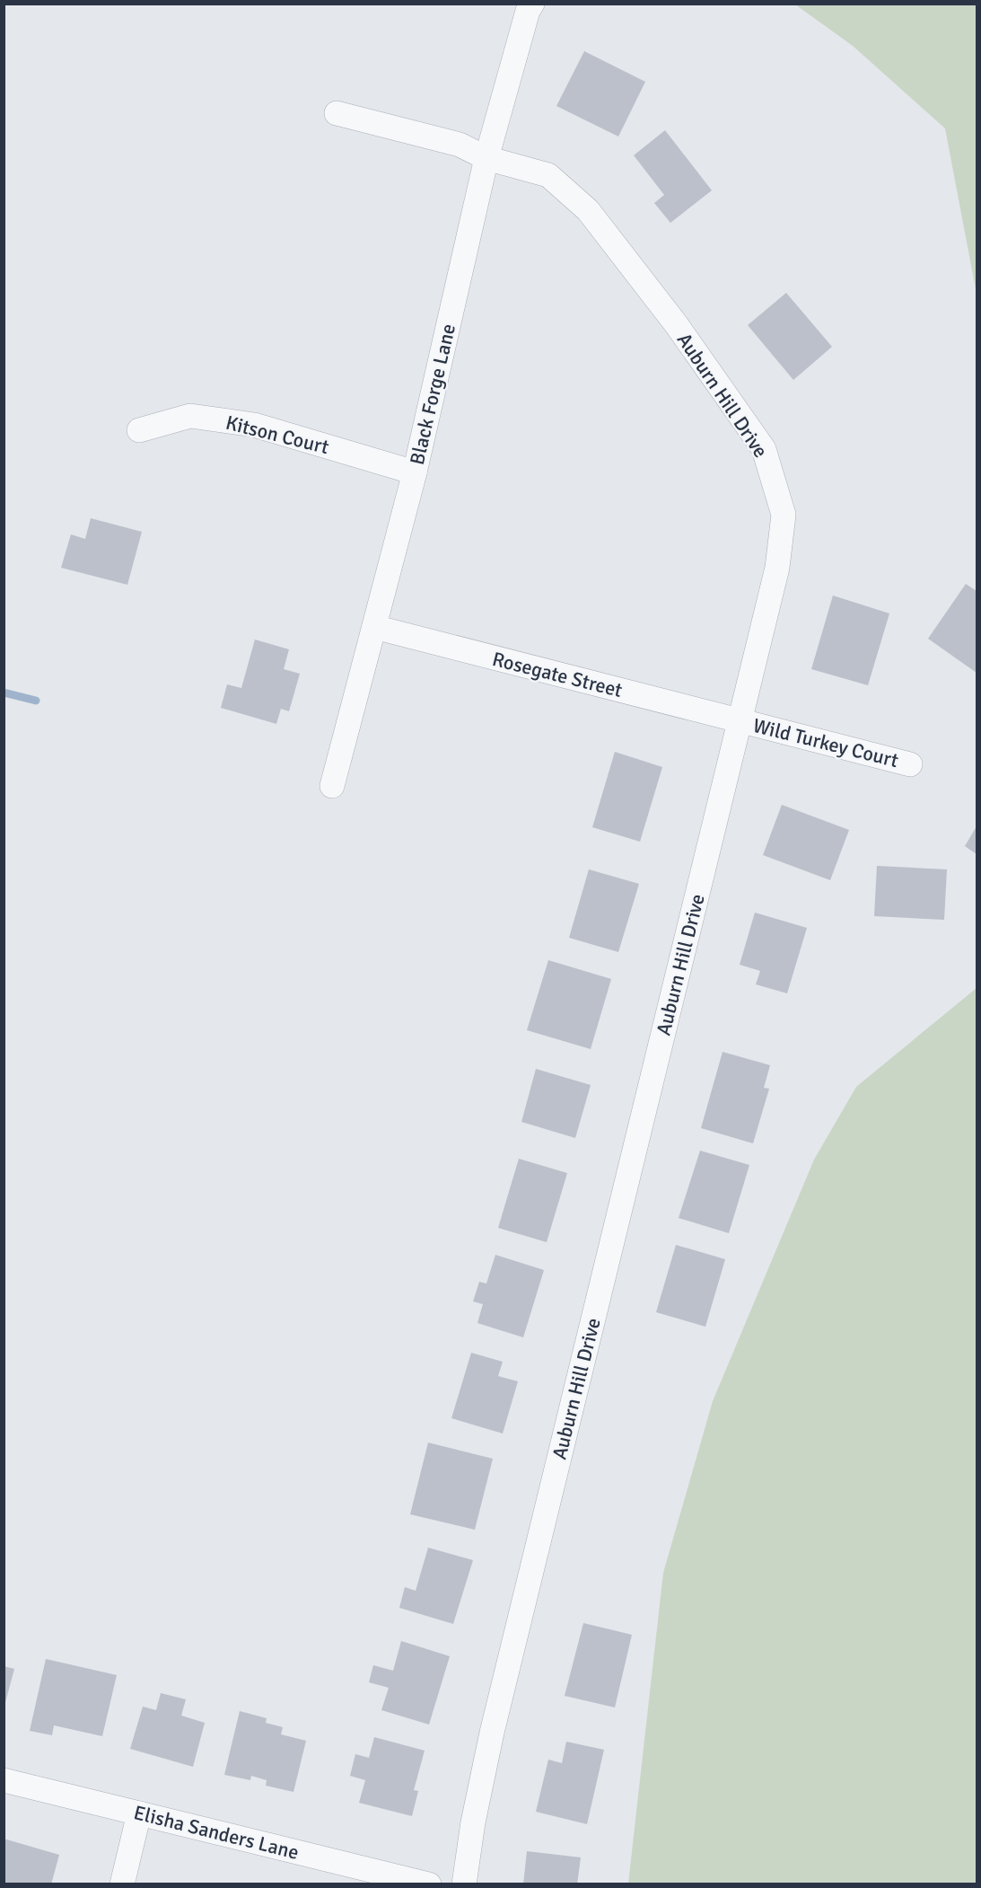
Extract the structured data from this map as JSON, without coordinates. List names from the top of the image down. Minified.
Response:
{"streets":{"street":["Black Forge Lane","Auburn Hill Drive","Kitson Court","Rosegate Street","Wild Turkey Court","Elisha Sanders Lane"]},"crossings":[["Black Forge Lane","Auburn Hill Drive"],["Black Forge Lane","Kitson Court"],["Black Forge Lane","Rosegate Street"],["Auburn Hill Drive","Rosegate Street"],["Auburn Hill Drive","Wild Turkey Court"],["Rosegate Street","Wild Turkey Court"]]}
